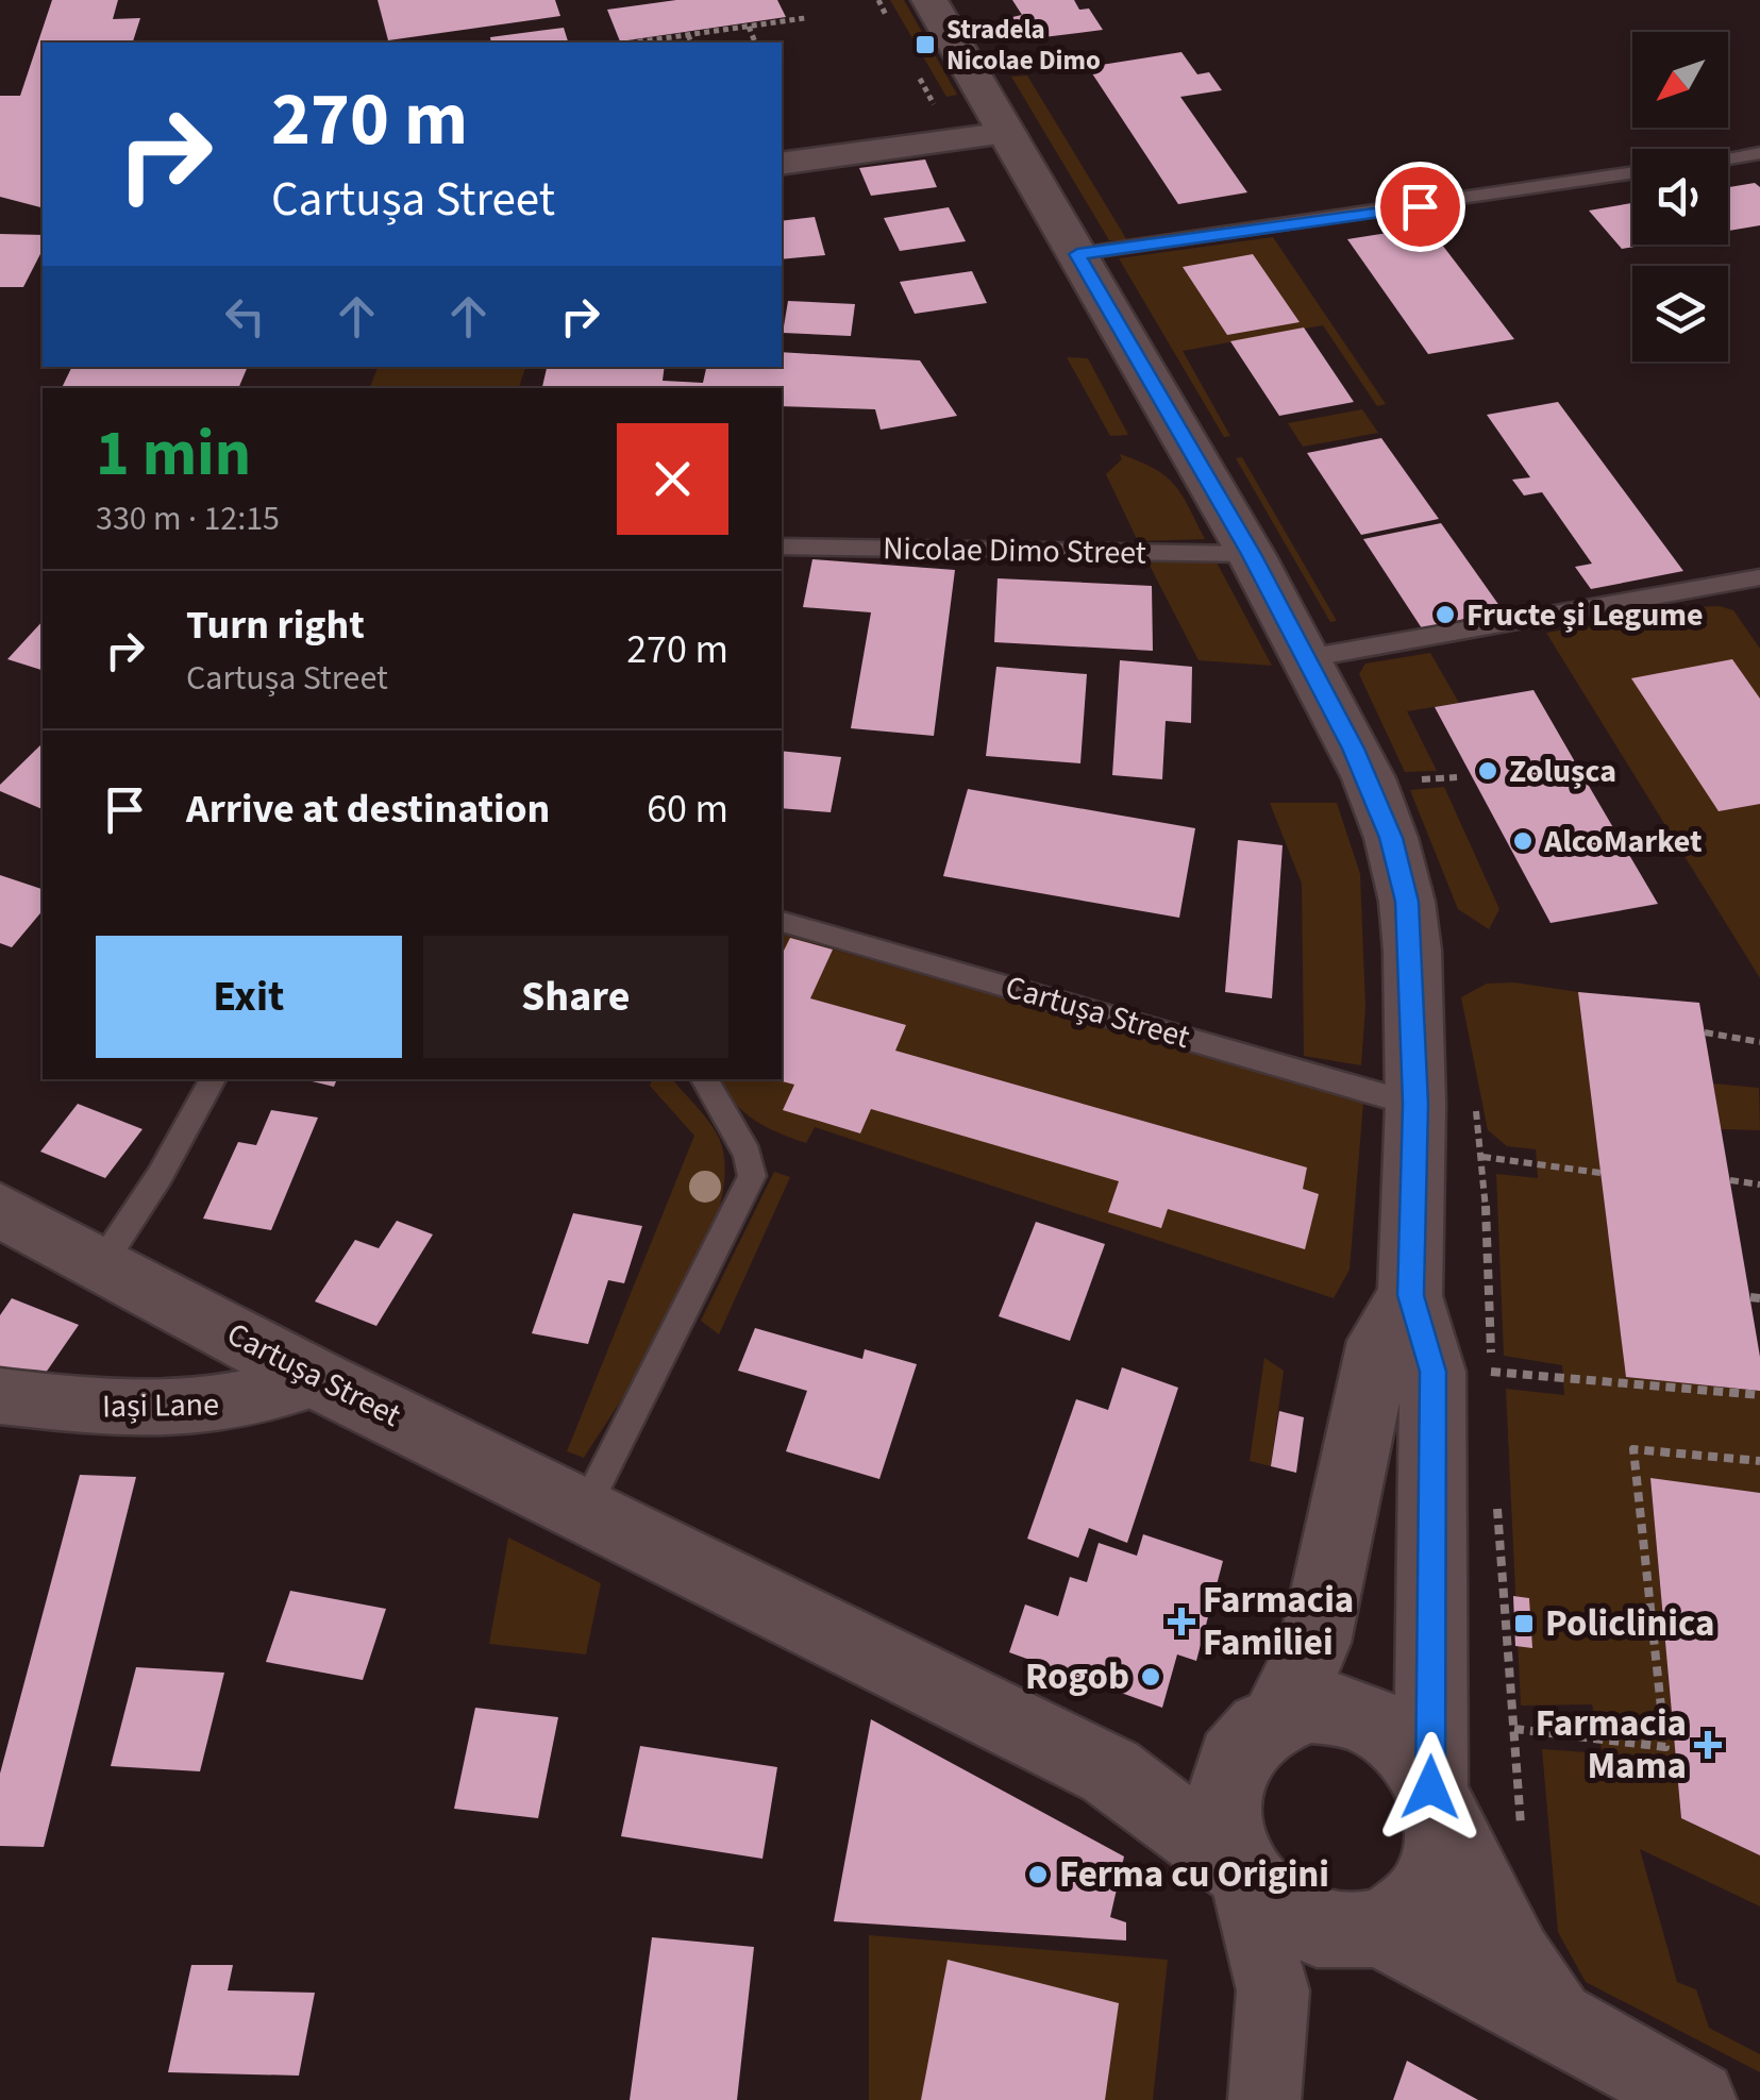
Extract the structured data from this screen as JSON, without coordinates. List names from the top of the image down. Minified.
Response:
{"streets":{"street":["Cartușa Street","Iași Lane"],"lane":["Nicolae Dimo Street"]},"crossings":[["Cartușa Street","Iași Lane"]],"places":{"transit":["Stradela Nicolae Dimo","Policlinica"],"other":["Fructe și Legume","Zolușca","AlcoMarket","Rogob","Ferma cu Origini"],"health":["Farmacia Familiei","Farmacia Mama"]},"north":"bottom left","page":{"turn":["270 m","Cartușa Street"],"heading":["1 min","330 m · 12:15"],"list":[{"name":"Turn right","note":"Cartușa Street","value":"270 m"},{"name":"Arrive at destination","value":"60 m"}],"buttons":["Exit","Share"]}}
